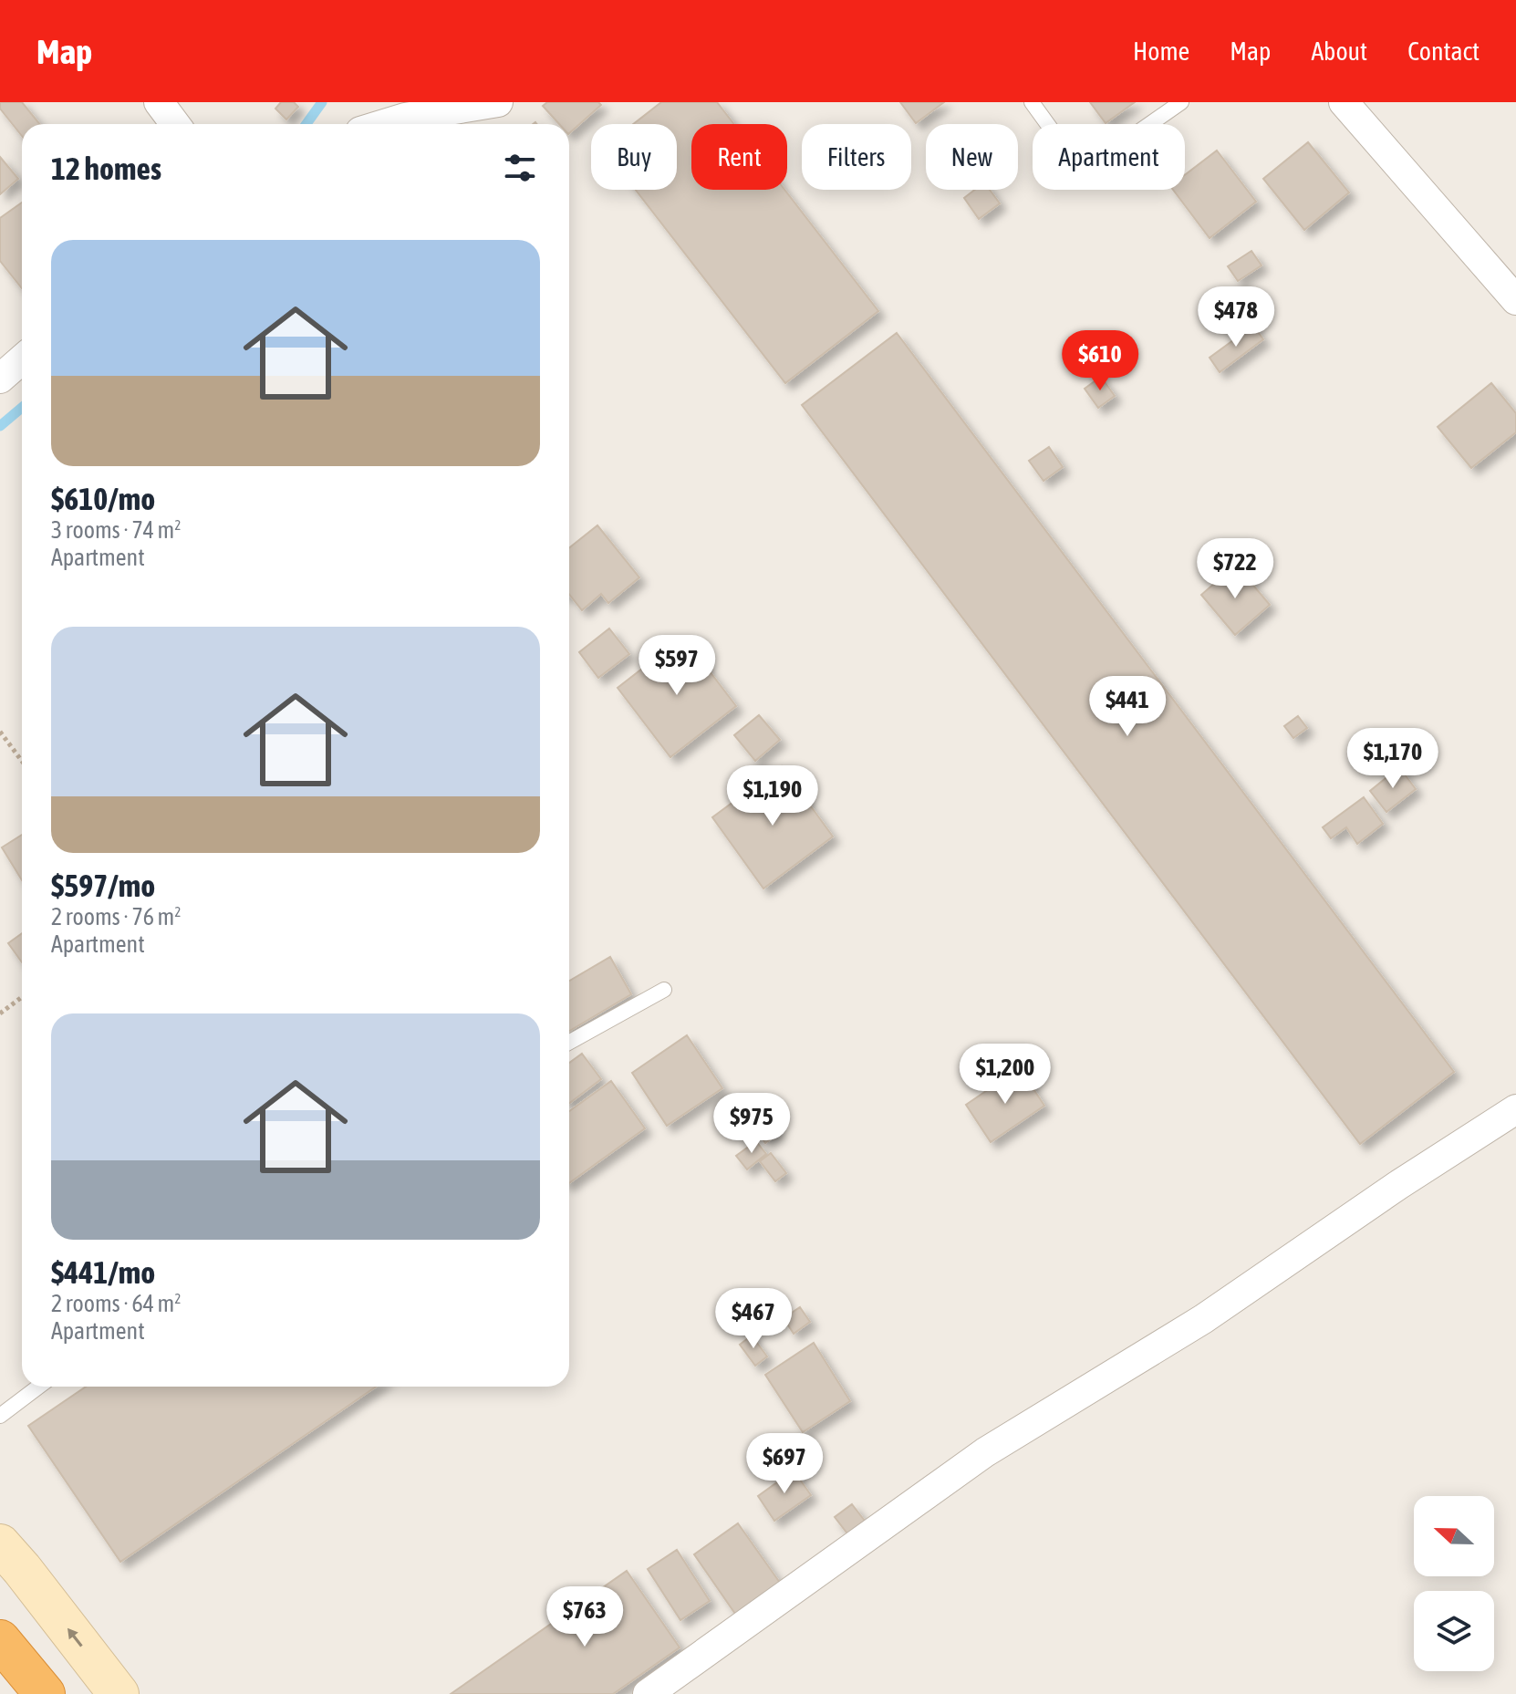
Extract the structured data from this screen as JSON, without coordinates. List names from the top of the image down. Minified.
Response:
{"north":"left","page":{"header":"Map","nav":["Home","Map","About","Contact"],"chip":["Buy","Rent","Filters","New","Apartment"],"heading":"12 homes","list":[{"name":"$610/mo","note":"3 rooms · 74 m² · Apartment"},{"name":"$597/mo","note":"2 rooms · 76 m² · Apartment"},{"name":"$441/mo","note":"2 rooms · 64 m² · Apartment"}],"price":["$478","$610","$722","$597","$441","$1,170","$1,190","$1,200","$975","$467","$697","$763"]}}
